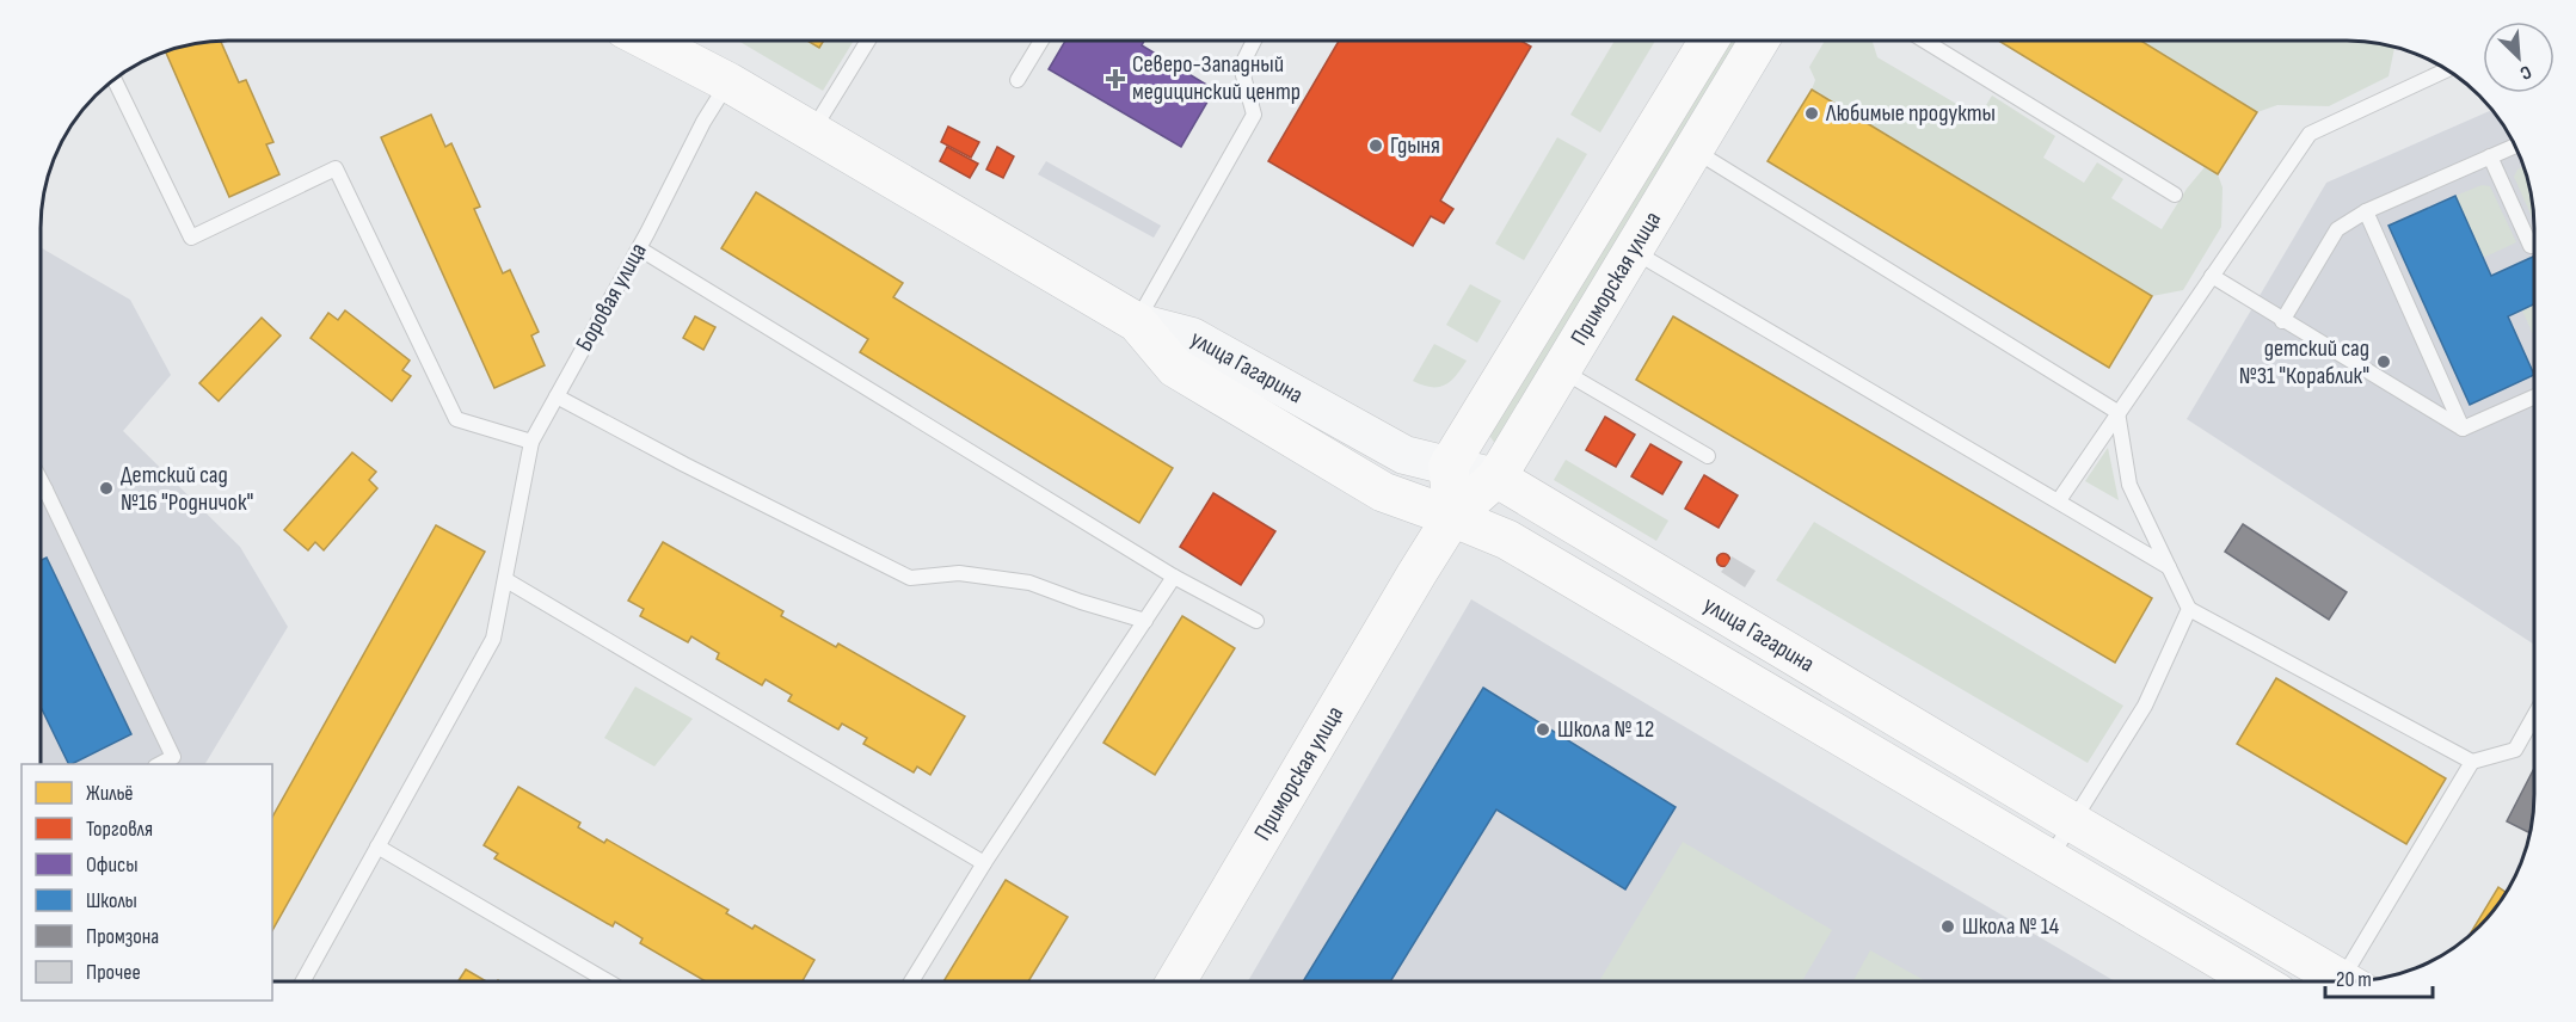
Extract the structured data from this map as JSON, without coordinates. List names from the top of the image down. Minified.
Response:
{"streets":{"main road":["Приморская улица","улица Гагарина"],"lane":["Боровая улица"]},"crossings":[["Приморская улица","улица Гагарина"],["Боровая улица","улица Гагарина"]],"places":{"health":["Северо-Западный медицинский центр"],"other":["Любимые продукты","Гдыня","детский сад №31 \"Кораблик\"","Детский сад №16 \"Родничок\"","Школа № 12","Школа № 14"]},"legend":["Жильё","Торговля","Офисы","Школы","Промзона","Прочее"],"scale_bar":"20 m","north":"bottom right"}
